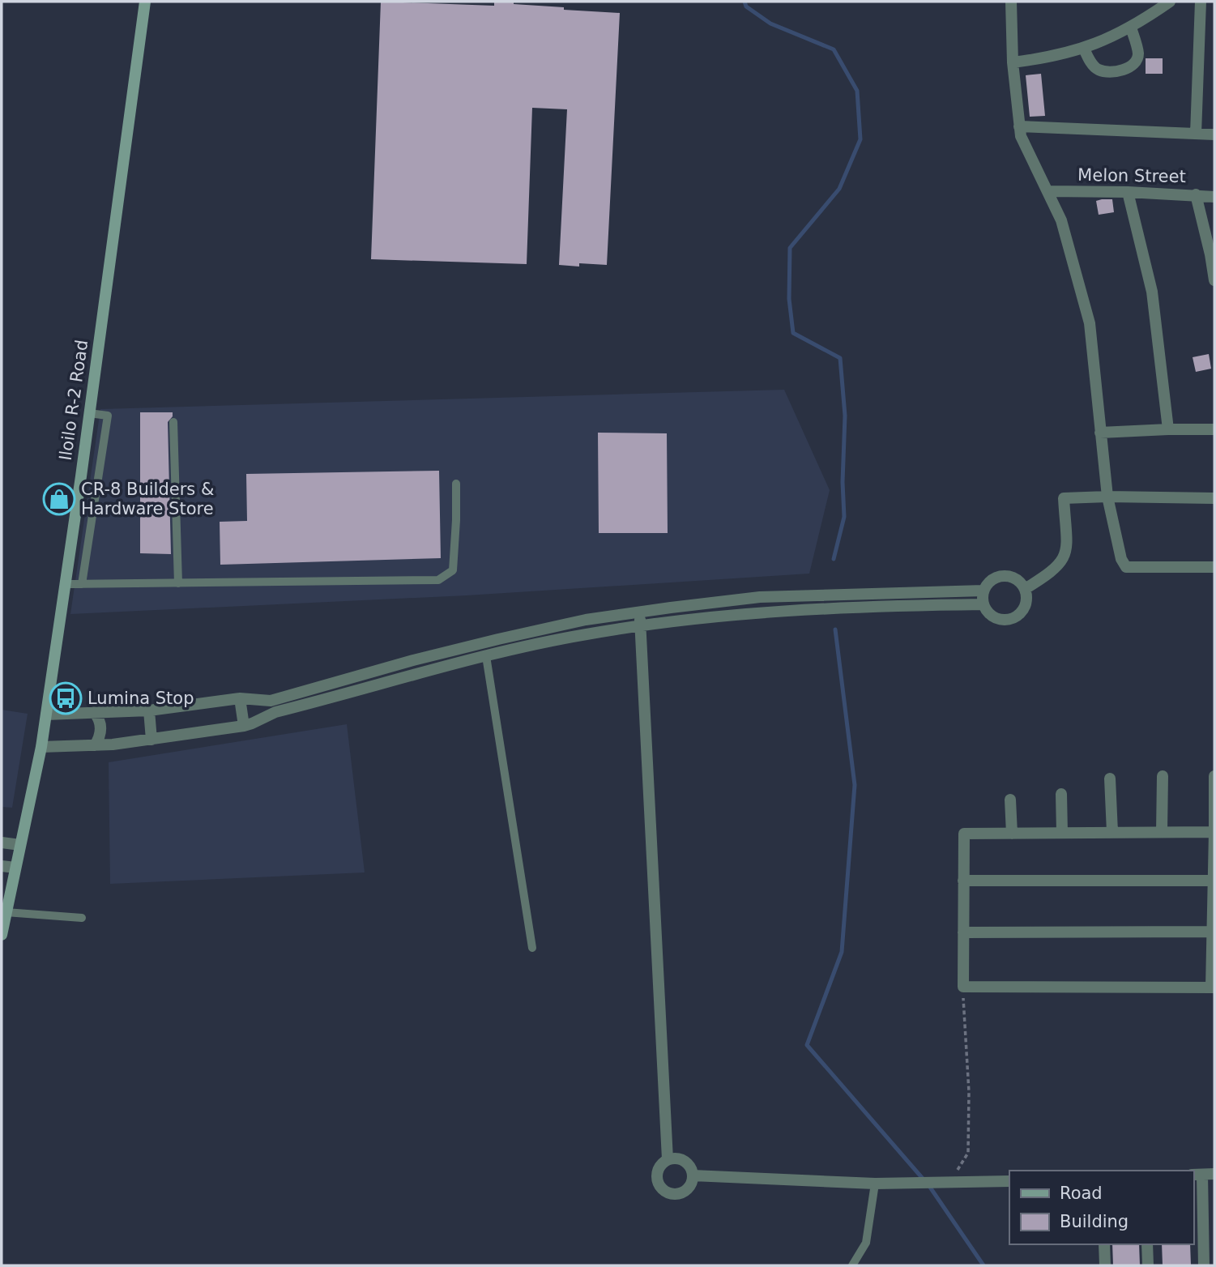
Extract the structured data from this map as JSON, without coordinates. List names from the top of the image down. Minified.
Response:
{"streets":{"main road":["Iloilo R-2 Road"],"street":["Melon Street"]},"places":{"shop":["CR-8 Builders & Hardware Store"],"bus stop":["Lumina Stop"]},"legend":["Road","Building"]}
